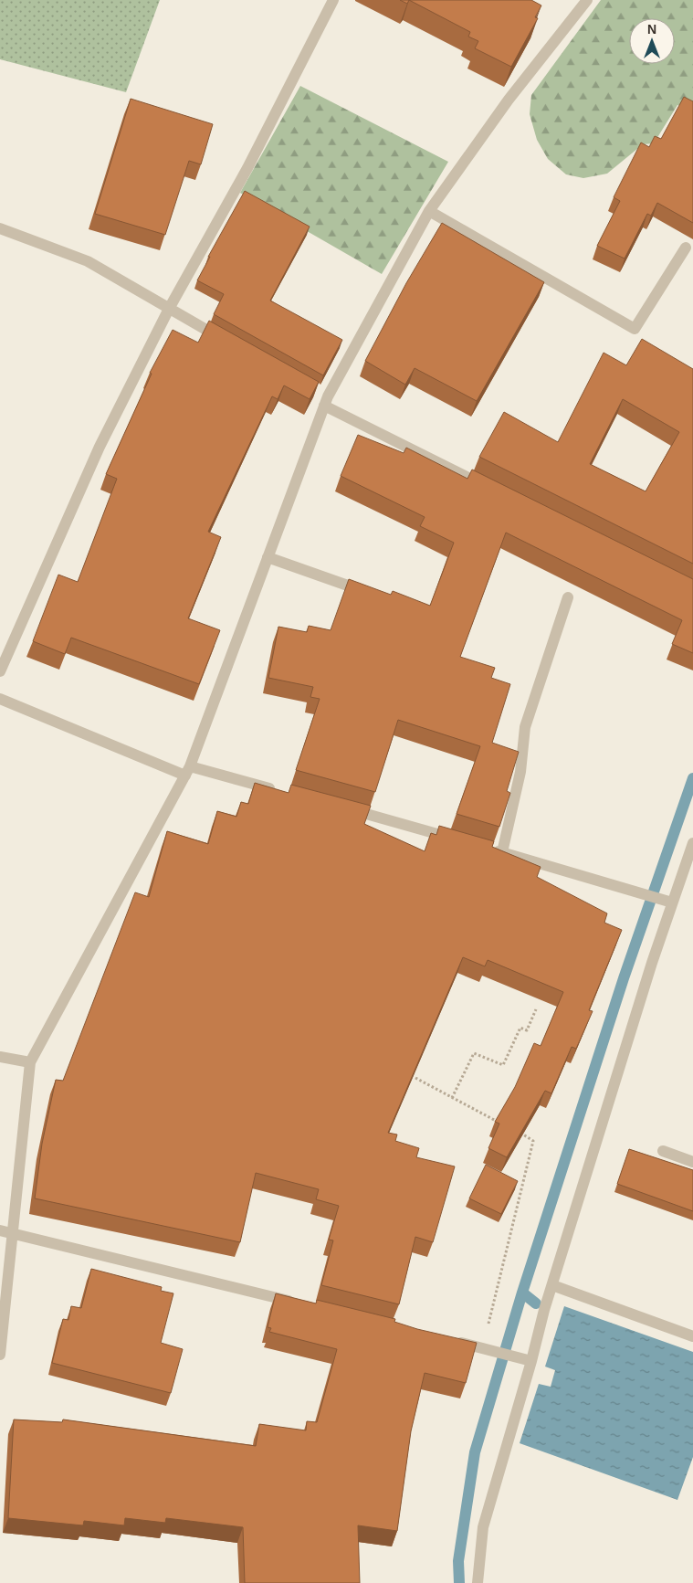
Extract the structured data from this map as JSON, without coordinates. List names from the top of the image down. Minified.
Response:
{"north":"top"}
